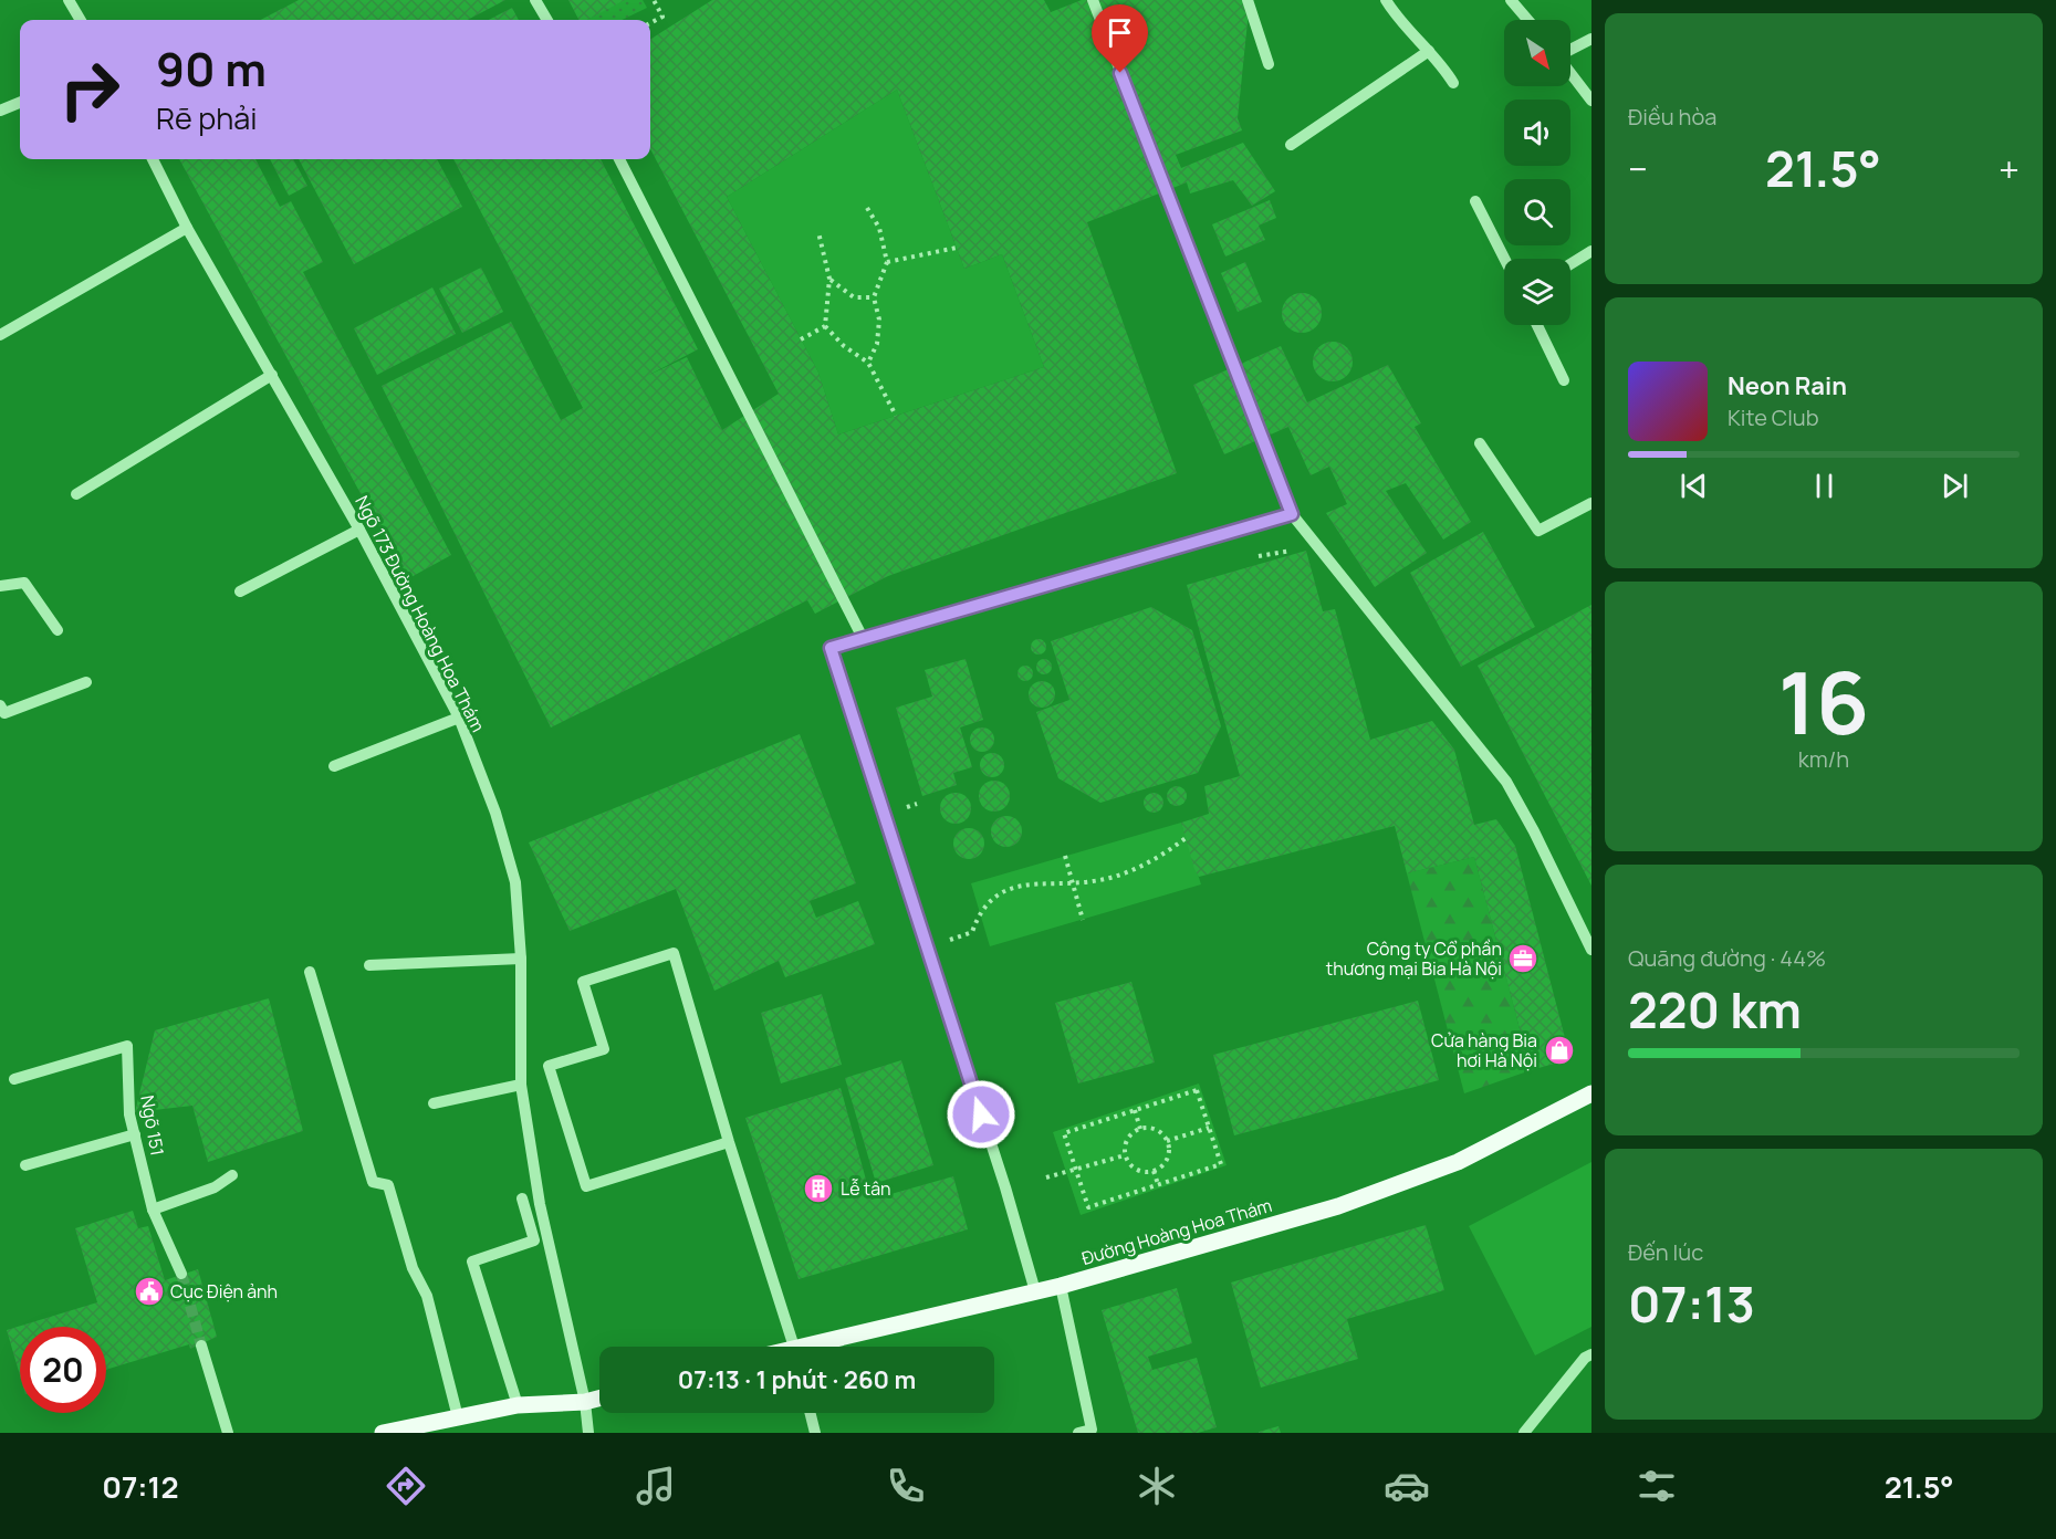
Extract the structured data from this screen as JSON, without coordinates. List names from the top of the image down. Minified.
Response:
{"streets":{"main road":["Đường Hoàng Hoa Thám"],"street":["Ngõ 173 Đường Hoàng Hoa Thám","Ngõ 151"]},"places":{"office":["Công ty Cổ phần thương mại Bia Hà Nội"],"shop":["Cửa hàng Bia hơi Hà Nội"],"building":["Lễ tân"],"public building":["Cục Điện ảnh"]},"north":"bottom right","page":{"tile":["Điều hòa",["16","km/h"],["Quãng đường · 44%","220 km"],["Đến lúc","07:13"]],"turn":["90 m","Rẽ phải"],"heat":["−","21.5°","+"],"song":["Neon Rain","Kite Club"],"limit":"20","trip":"07:13 · 1 phút · 260 m","tabs":["07:12","21.5°"]}}
